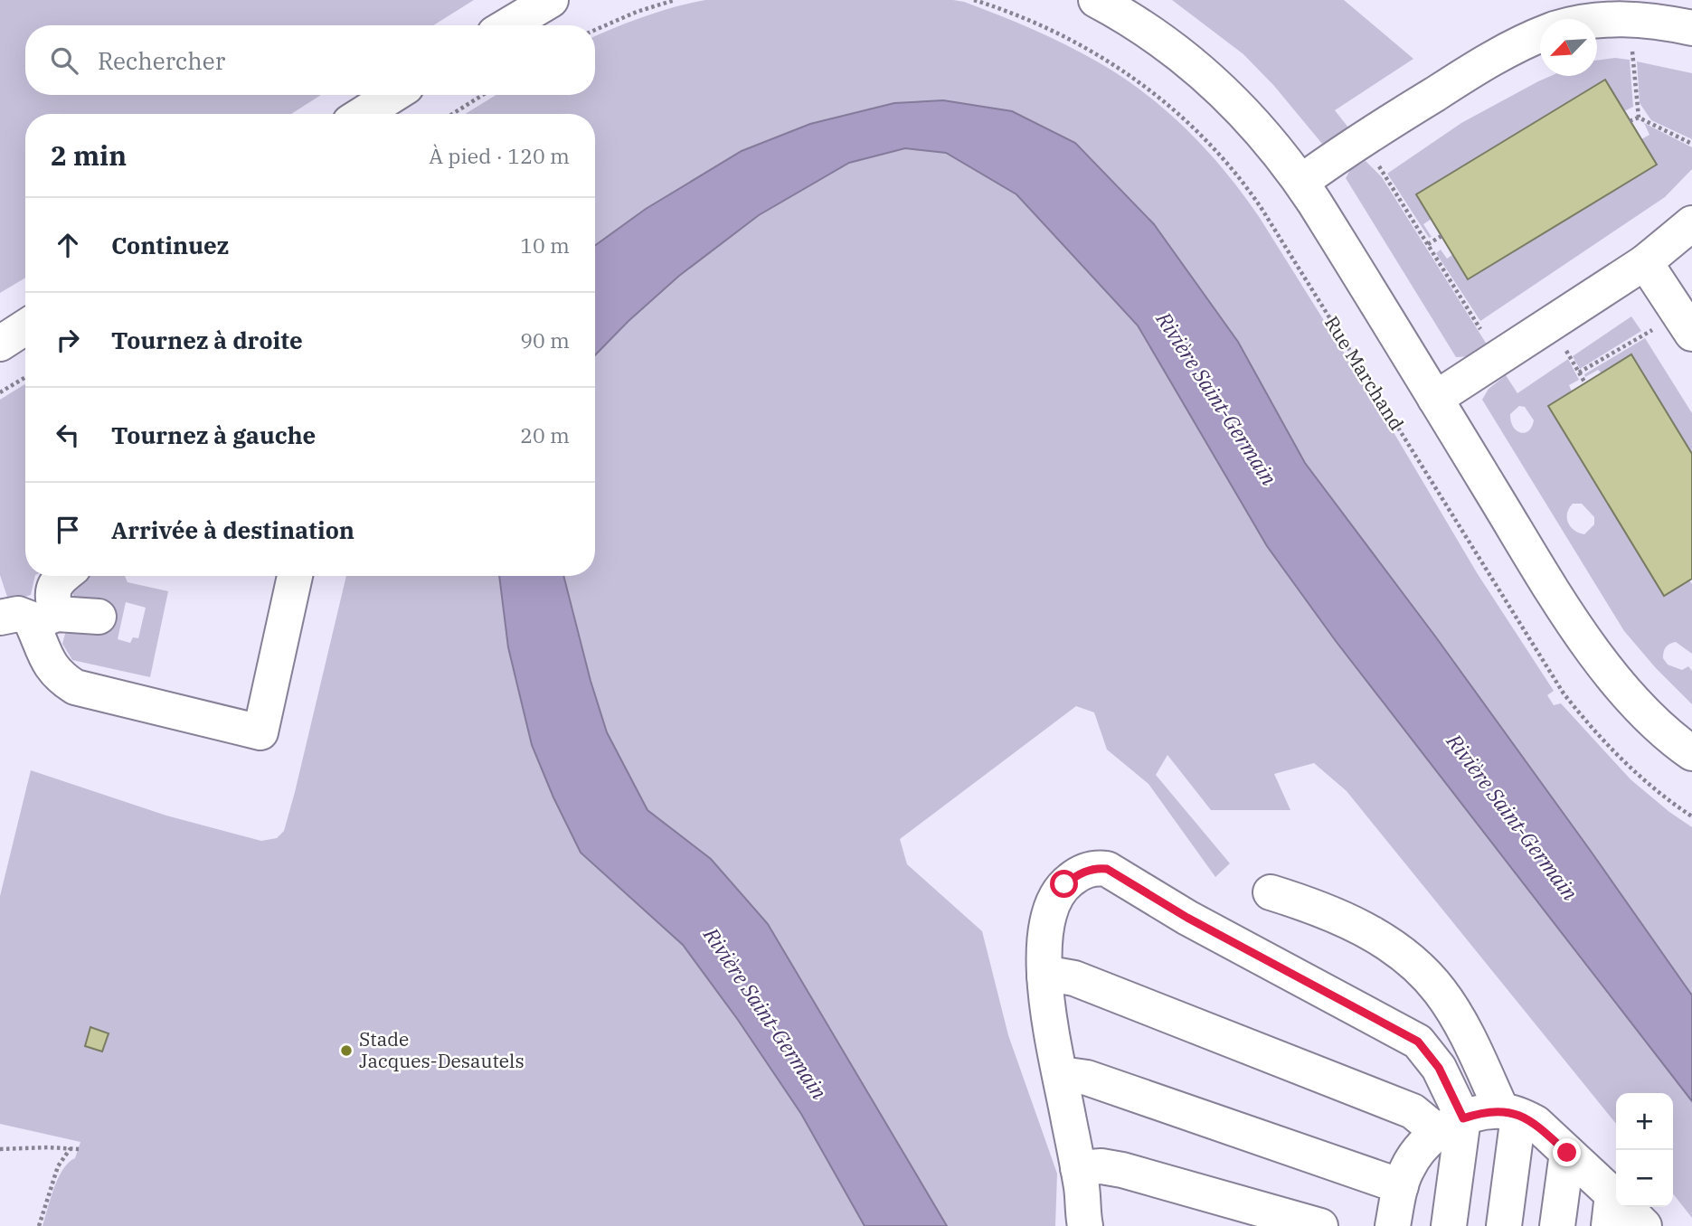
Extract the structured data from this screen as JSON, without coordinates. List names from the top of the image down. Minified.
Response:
{"streets":{"path":["Rue Marchand"]},"water":["Rivière Saint-Germain"],"places":["Stade Jacques-Desautels"],"north":"bottom left","page":{"search":"Rechercher","heading":["2 min","À pied · 120 m"],"list":[["Continuez","10 m"],["Tournez à droite","90 m"],["Tournez à gauche","20 m"],"Arrivée à destination"],"map_buttons":["+","−"]}}
